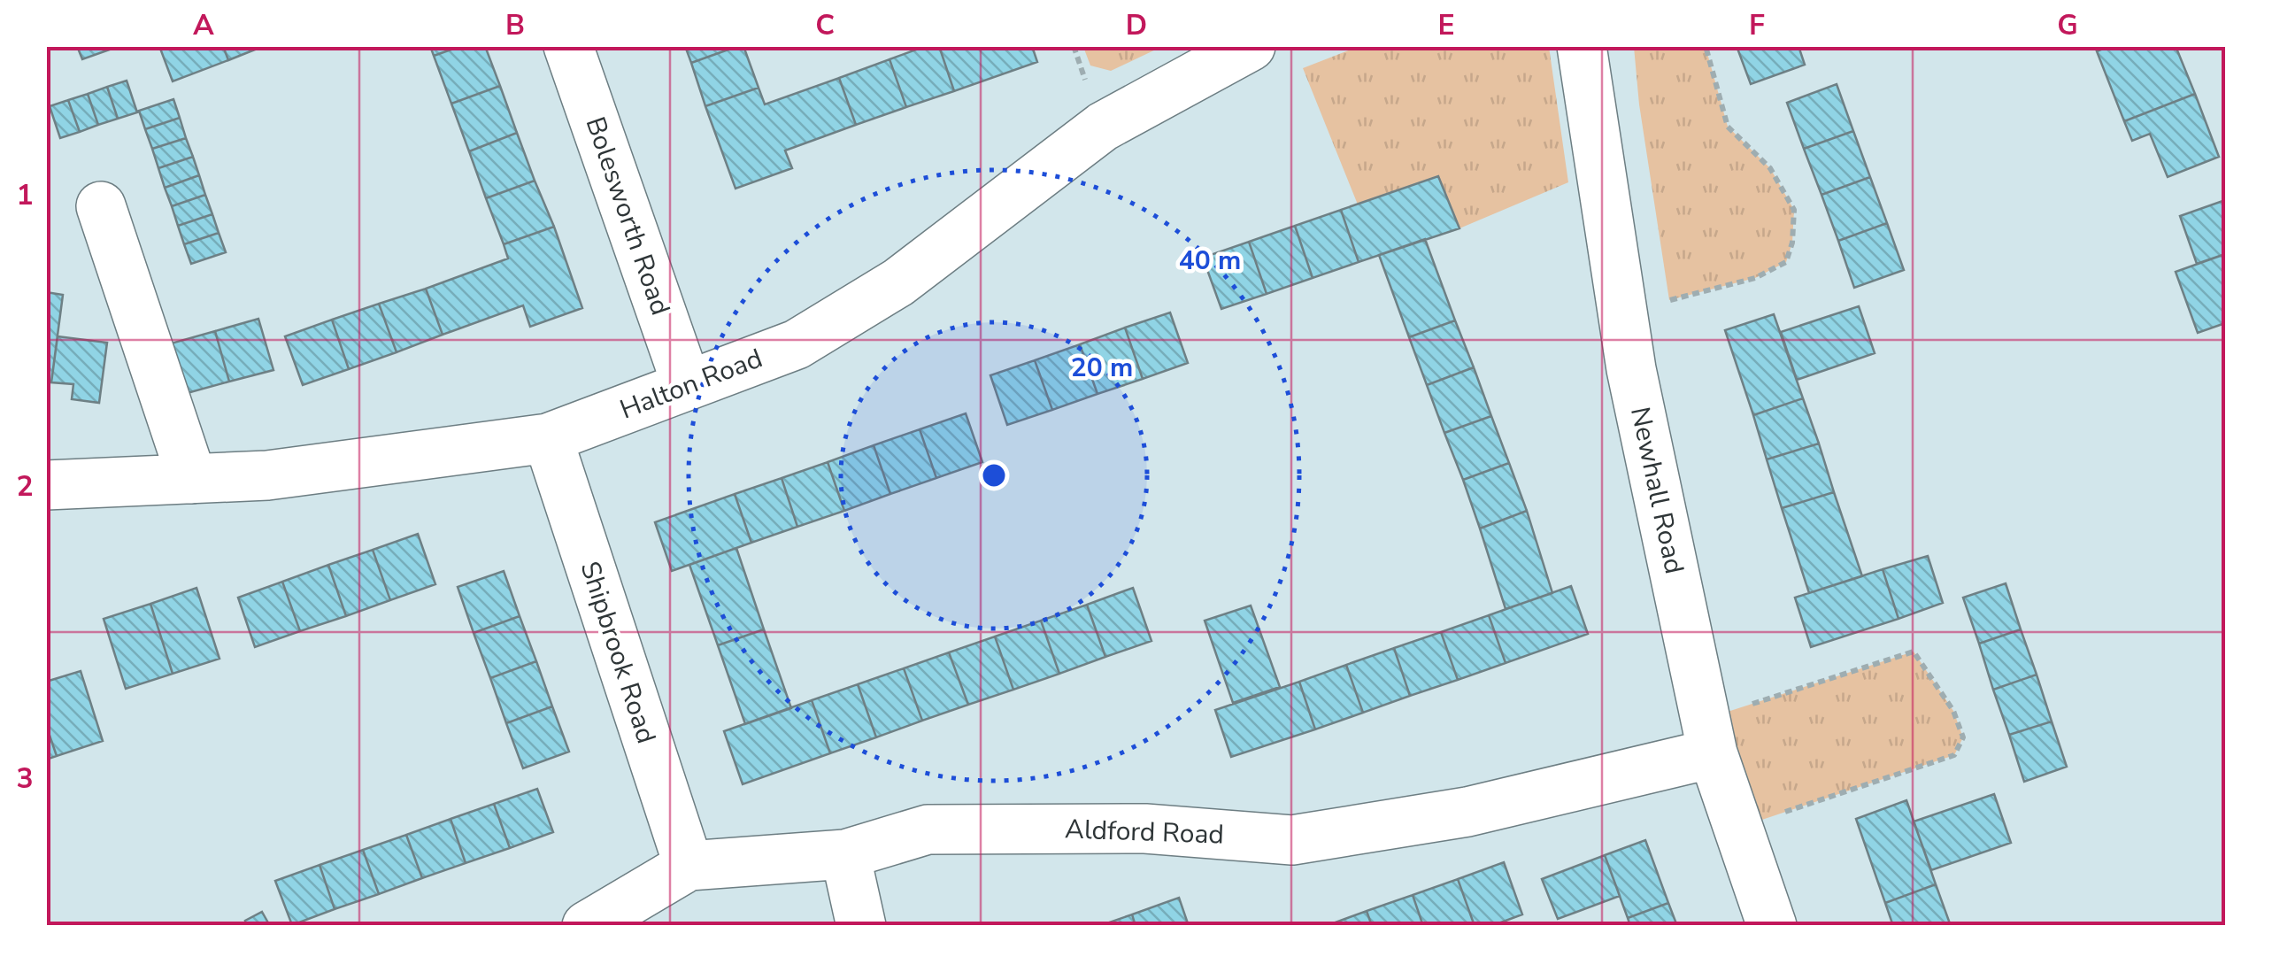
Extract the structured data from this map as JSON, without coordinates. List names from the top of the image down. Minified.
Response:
{"streets":{"street":["Bolesworth Road","Halton Road","Newhall Road","Shipbrook Road","Aldford Road"]},"crossings":[["Bolesworth Road","Halton Road"],["Halton Road","Shipbrook Road"],["Newhall Road","Aldford Road"],["Shipbrook Road","Aldford Road"]],"grid":{"columns":["A","B","C","D","E","F","G"],"rows":["1","2","3"]},"rings":["40 m","20 m"]}
